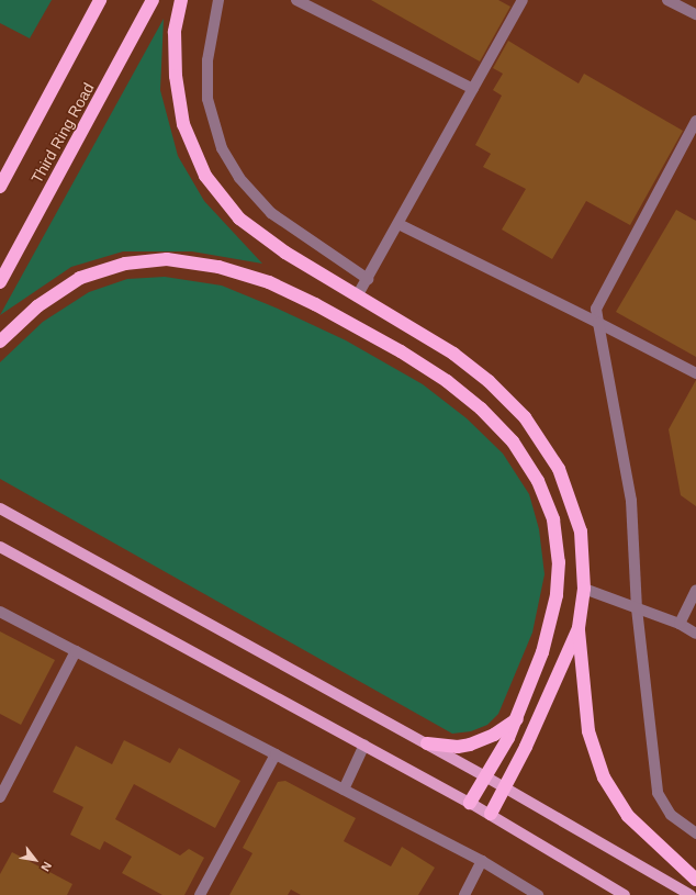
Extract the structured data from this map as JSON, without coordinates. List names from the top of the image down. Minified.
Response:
{"streets":{"highway":["Third Ring Road"]},"north":"bottom right"}
